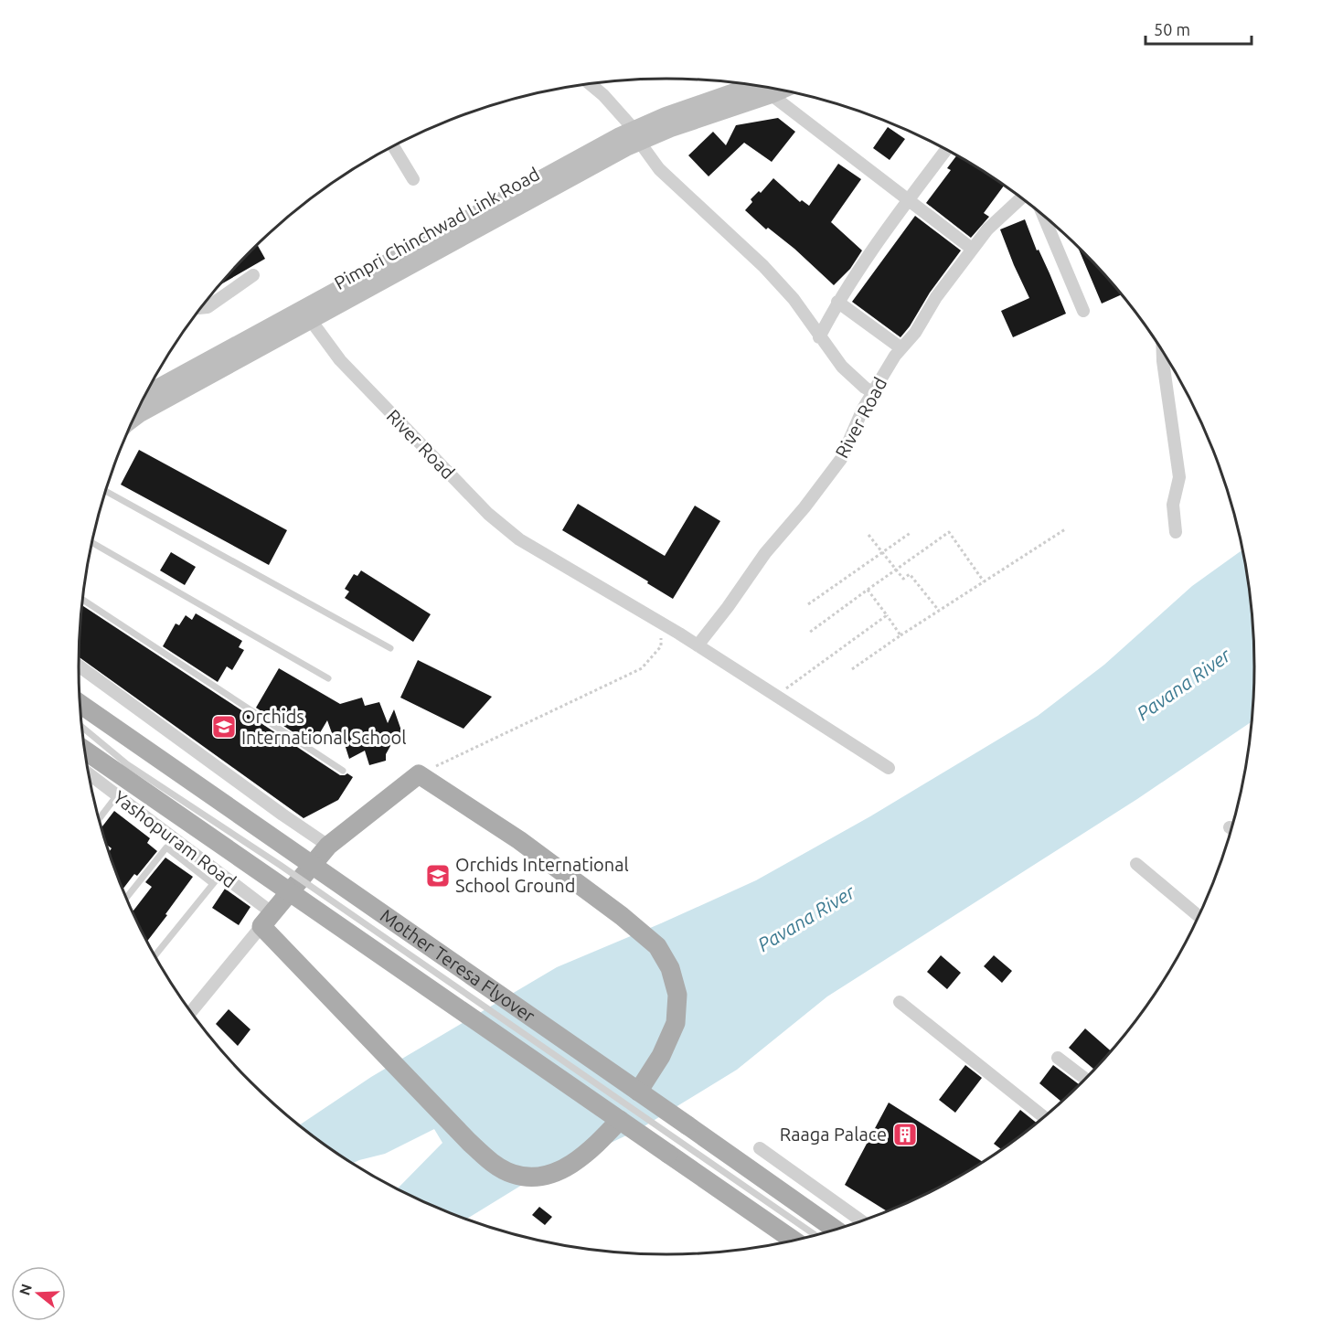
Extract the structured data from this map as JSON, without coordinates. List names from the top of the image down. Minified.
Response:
{"streets":{"main road":["Pimpri Chinchwad Link Road","Mother Teresa Flyover"],"street":["River Road","Yashopuram Road"]},"crossings":[["Pimpri Chinchwad Link Road","River Road"]],"water":["Pavana River"],"places":{"school or university":["Orchids International School","Orchids International School Ground"],"building":["Raaga Palace"]},"scale_bar":"50 m","north":"left"}
